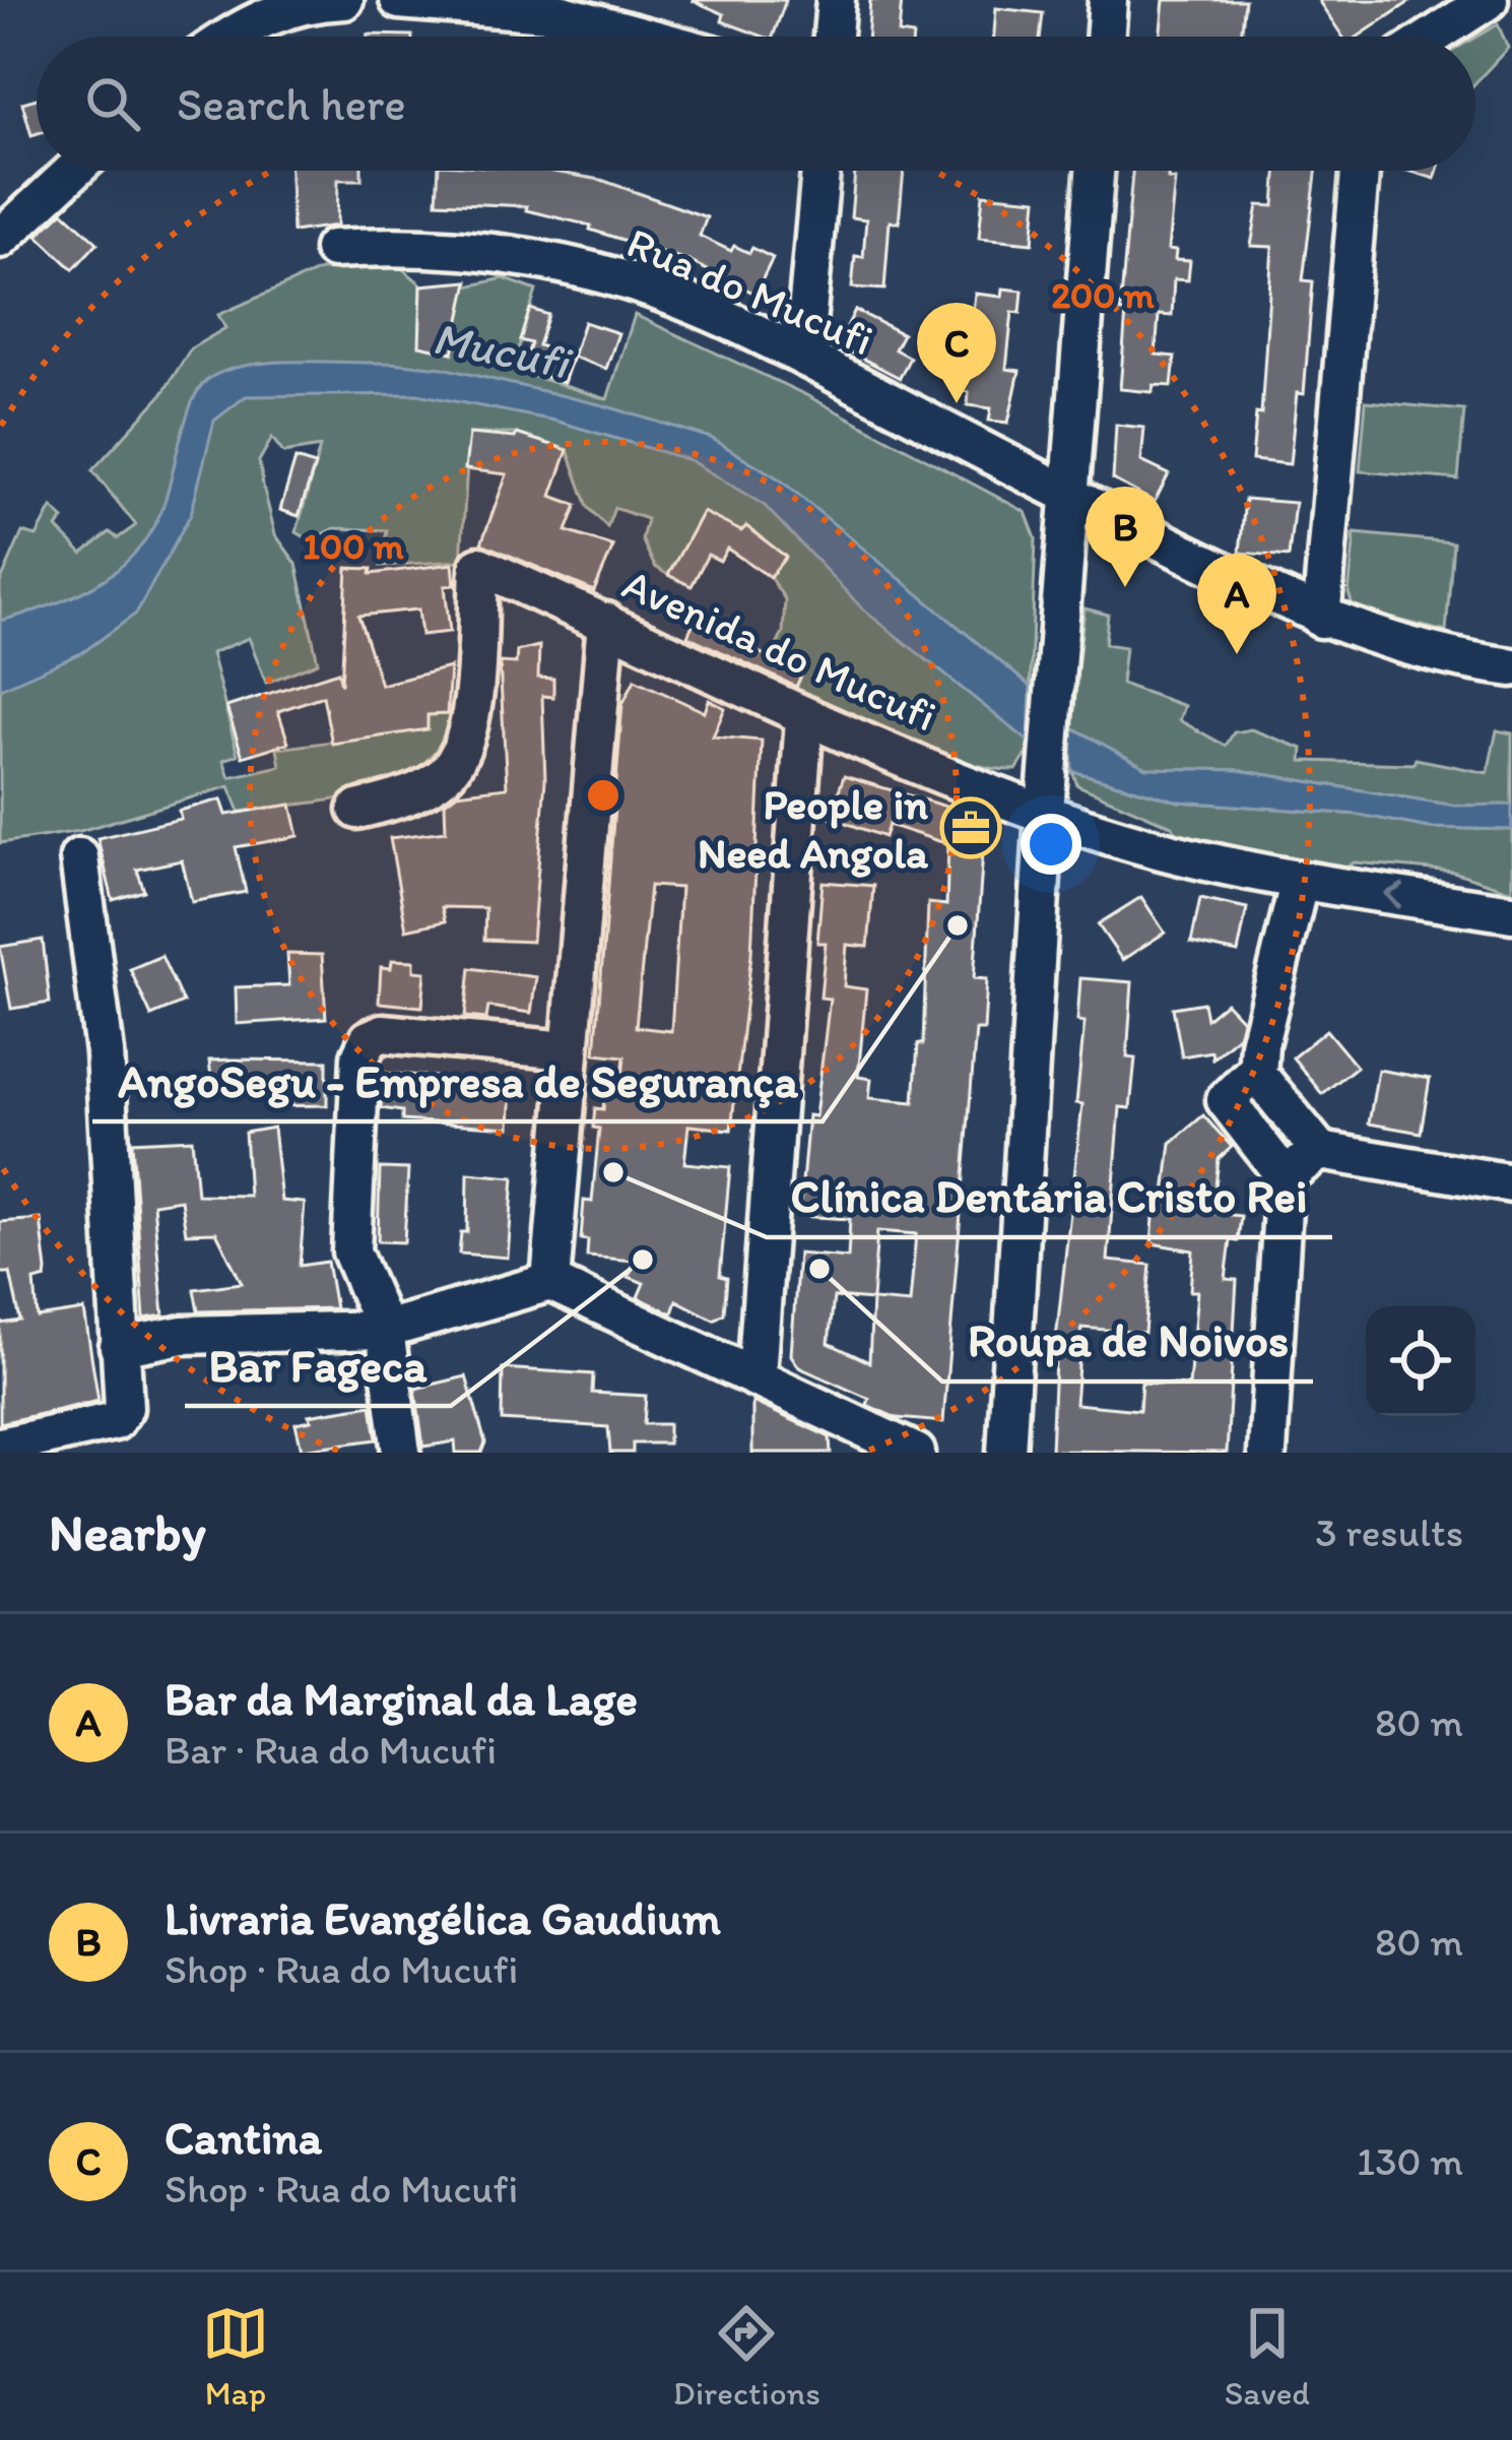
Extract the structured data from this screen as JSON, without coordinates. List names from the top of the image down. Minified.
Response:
{"streets":{"street":["Rua do Mucufi","Avenida do Mucufi"]},"water":["Mucufi"],"places":{"office":["People in Need Angola"],"other":["AngoSegu - Empresa de Segurança","Clínica Dentária Cristo Rei","Bar Fageca","Roupa de Noivos"]},"page":{"search":"Search here","pins":["C","B","A"],"heading":["Nearby","3 results"],"list":[{"mark":"A","name":"Bar da Marginal da Lage","note":"Bar · Rua do Mucufi","value":"80 m"},{"mark":"B","name":"Livraria Evangélica Gaudium","note":"Shop · Rua do Mucufi","value":"80 m"},{"mark":"C","name":"Cantina","note":"Shop · Rua do Mucufi","value":"130 m"}],"nav":["Map","Directions","Saved"]},"rings":["200 m","100 m"]}
